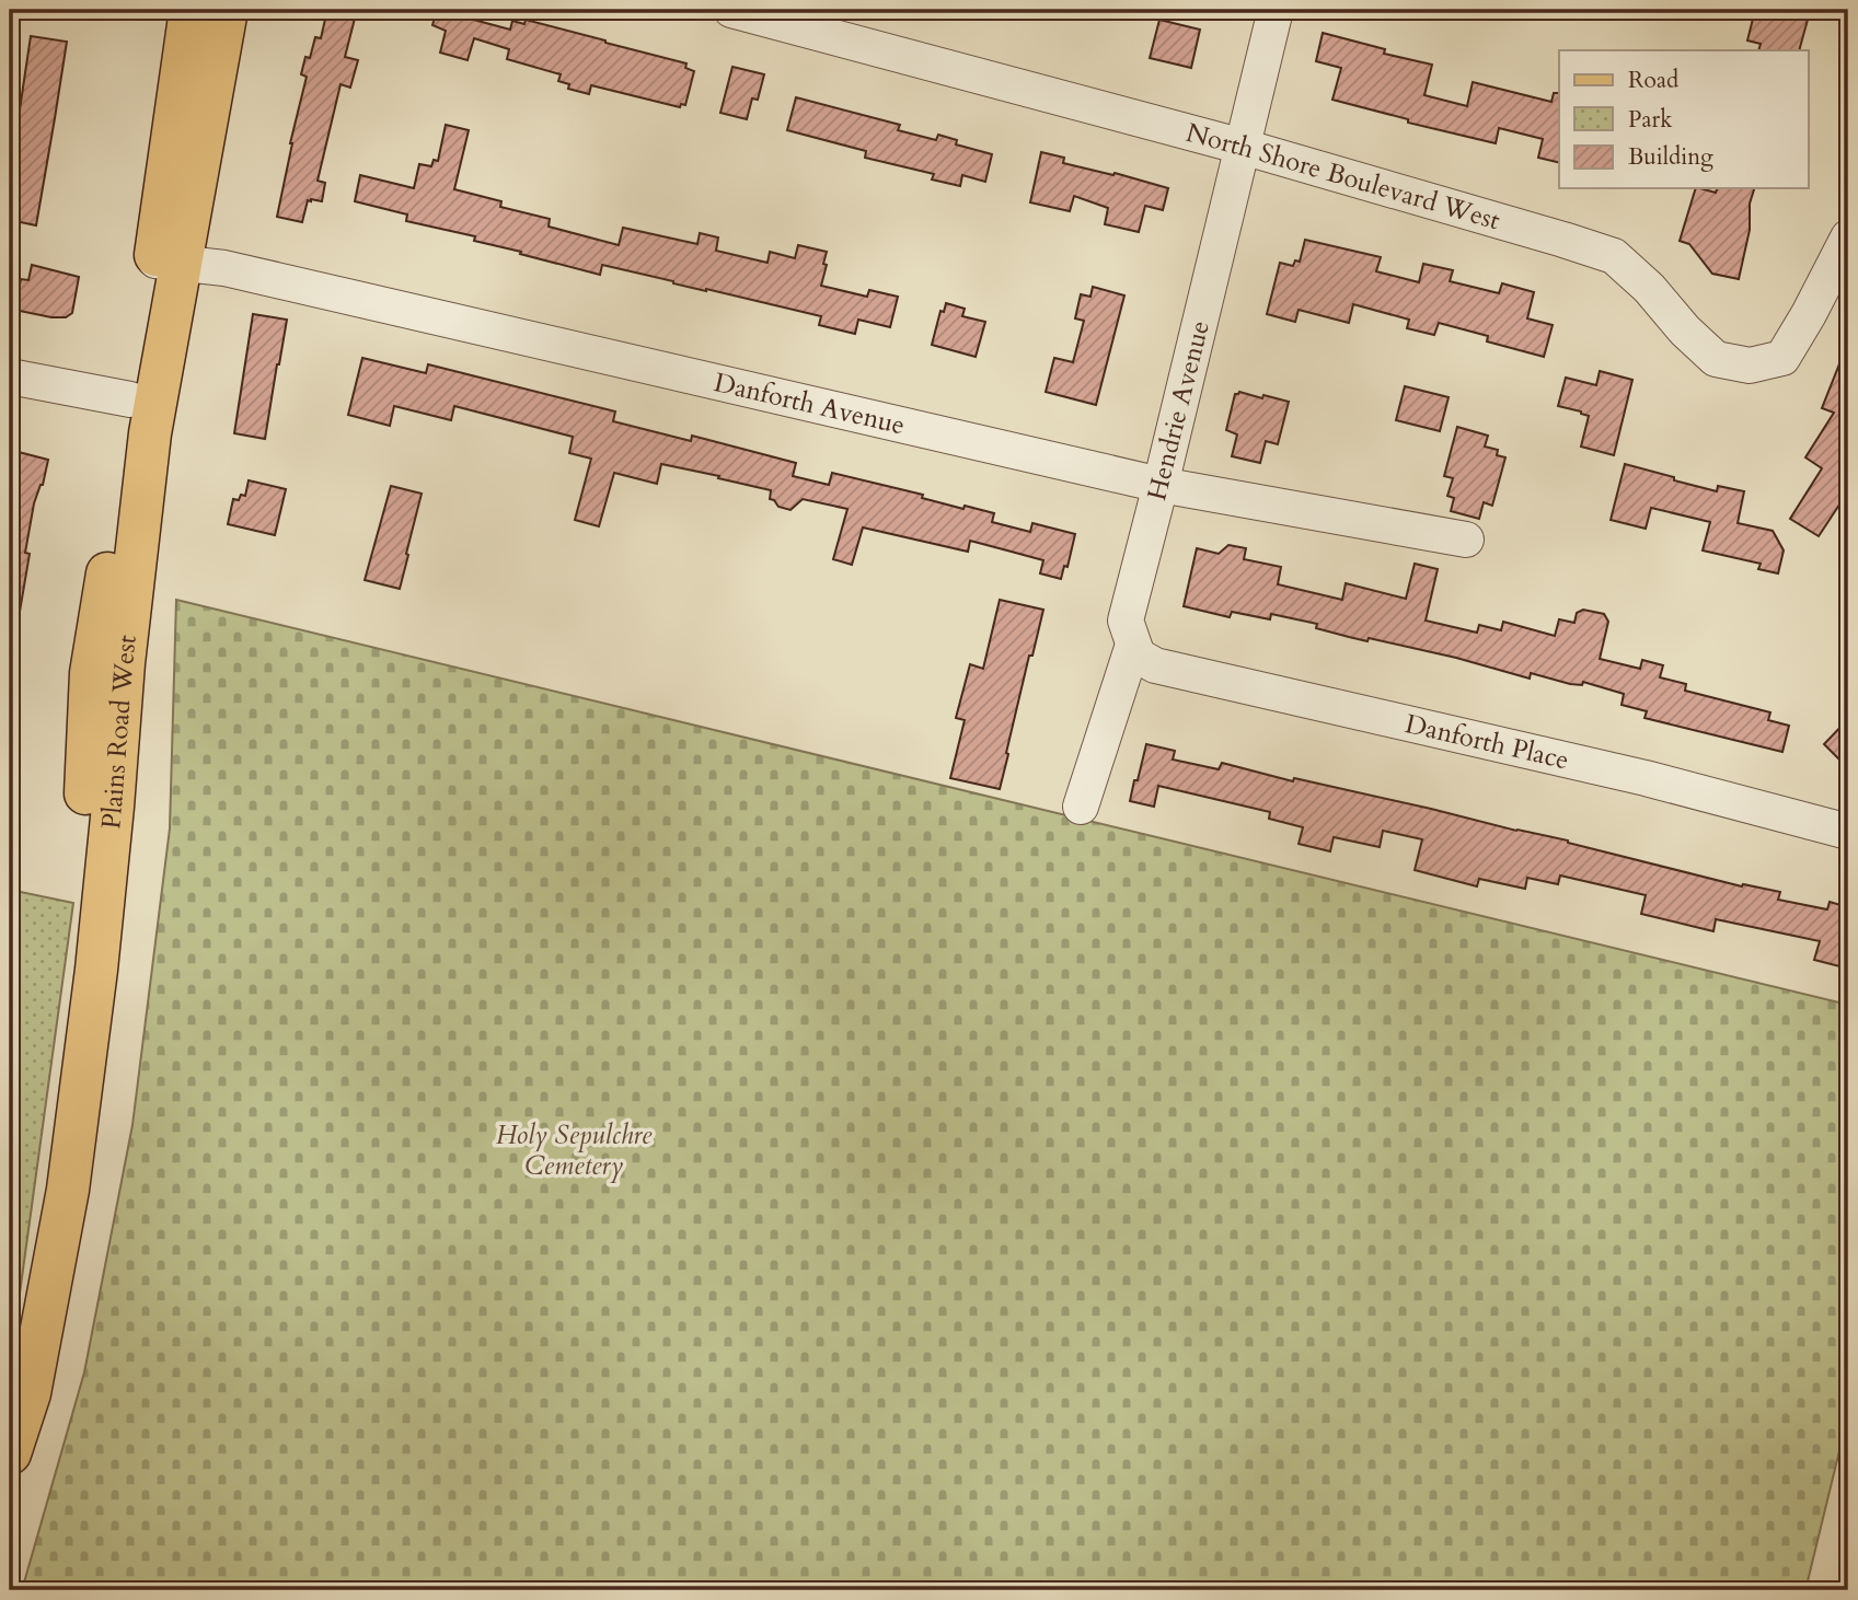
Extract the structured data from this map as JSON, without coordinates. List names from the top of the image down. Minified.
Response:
{"streets":{"main road":["Plains Road West"],"street":["North Shore Boulevard West","Danforth Avenue","Hendrie Avenue","Danforth Place"]},"crossings":[["North Shore Boulevard West","Hendrie Avenue"],["Danforth Avenue","Hendrie Avenue"],["Danforth Avenue","Plains Road West"],["Hendrie Avenue","Danforth Place"]],"parks":["Holy Sepulchre Cemetery"],"legend":["Road","Park","Building"]}
